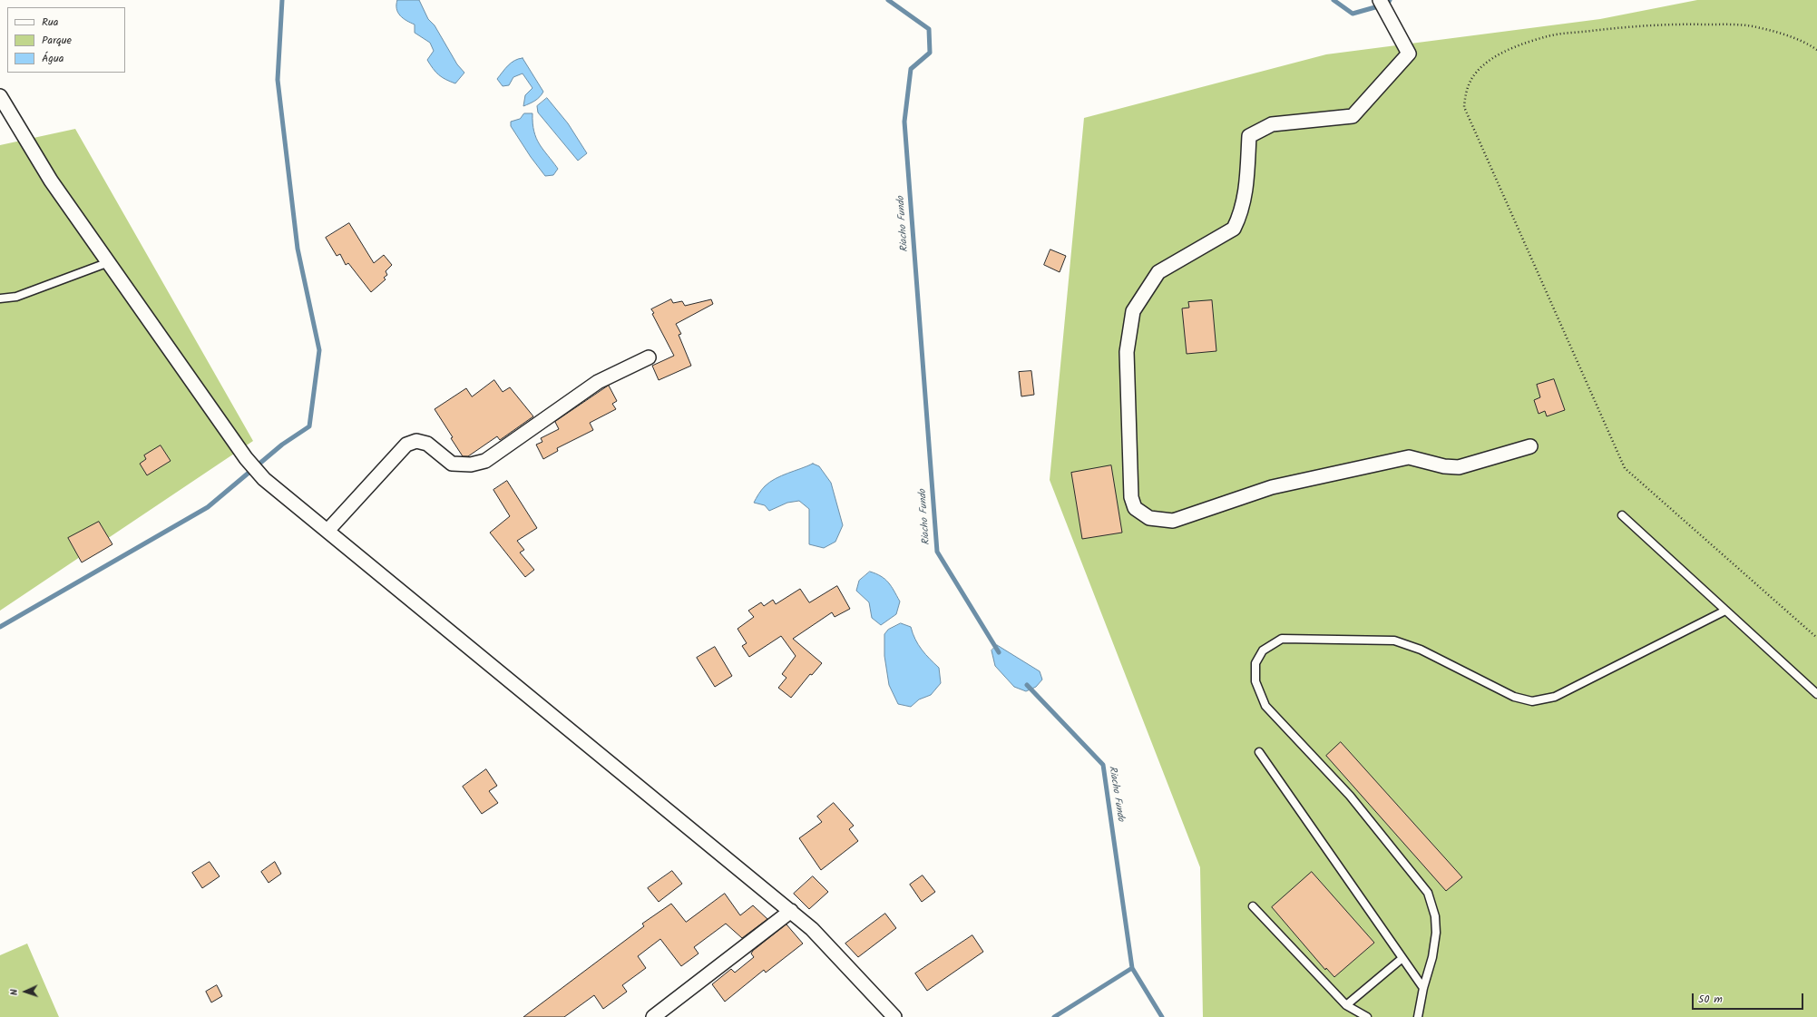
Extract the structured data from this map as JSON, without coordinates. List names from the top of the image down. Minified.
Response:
{"water":["Riacho Fundo"],"legend":["Rua","Parque","Água"],"scale_bar":"50 m","north":"left"}
